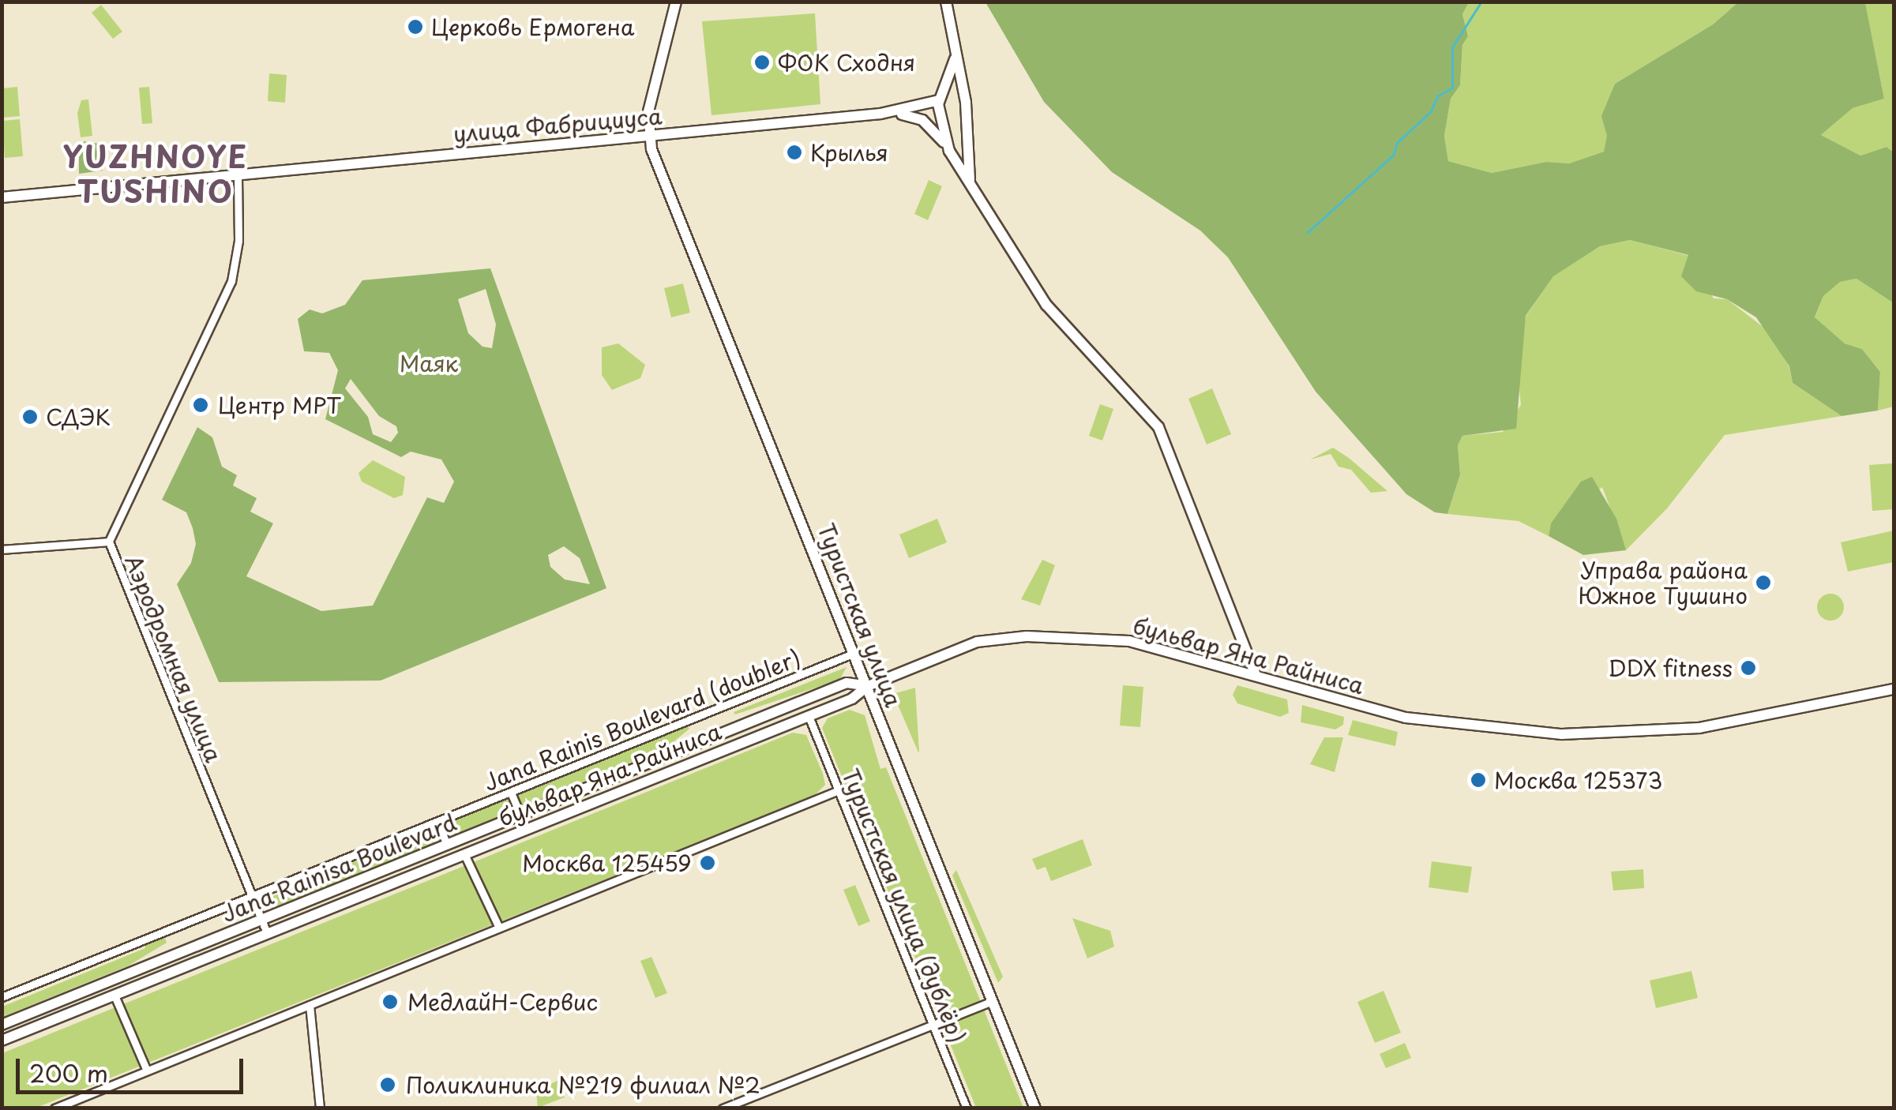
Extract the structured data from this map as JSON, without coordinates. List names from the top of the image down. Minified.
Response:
{"streets":{"main road":["улица Фабрициуса","Туристская улица","бульвар Яна Райниса","Jana Rainisa Boulevard"],"street":["Аэродромная улица","Jana Rainis Boulevard (doubler)","Туристская улица (дублёр)"]},"crossings":[["улица Фабрициуса","Туристская улица"],["улица Фабрициуса","Аэродромная улица"],["Туристская улица","бульвар Яна Райниса"],["Туристская улица","Jana Rainis Boulevard (doubler)"],["Туристская улица","Jana Rainisa Boulevard"],["бульвар Яна Райниса","Аэродромная улица"],["бульвар Яна Райниса","Jana Rainisa Boulevard"],["бульвар Яна Райниса","Туристская улица (дублёр)"],["Аэродромная улица","Jana Rainis Boulevard (doubler)"],["Аэродромная улица","Jana Rainisa Boulevard"]],"districts":["YUZHNOYE TUSHINO"],"parks":["Маяк"],"places":["Церковь Ермогена","ФОК Сходня","Крылья","Центр МРТ","СДЭК","Управа района Южное Тушино","DDX fitness","Москва 125373","Москва 125459","МедлайН-Сервис","Поликлиника №219 филиал №2"],"scale_bar":"200 m"}
